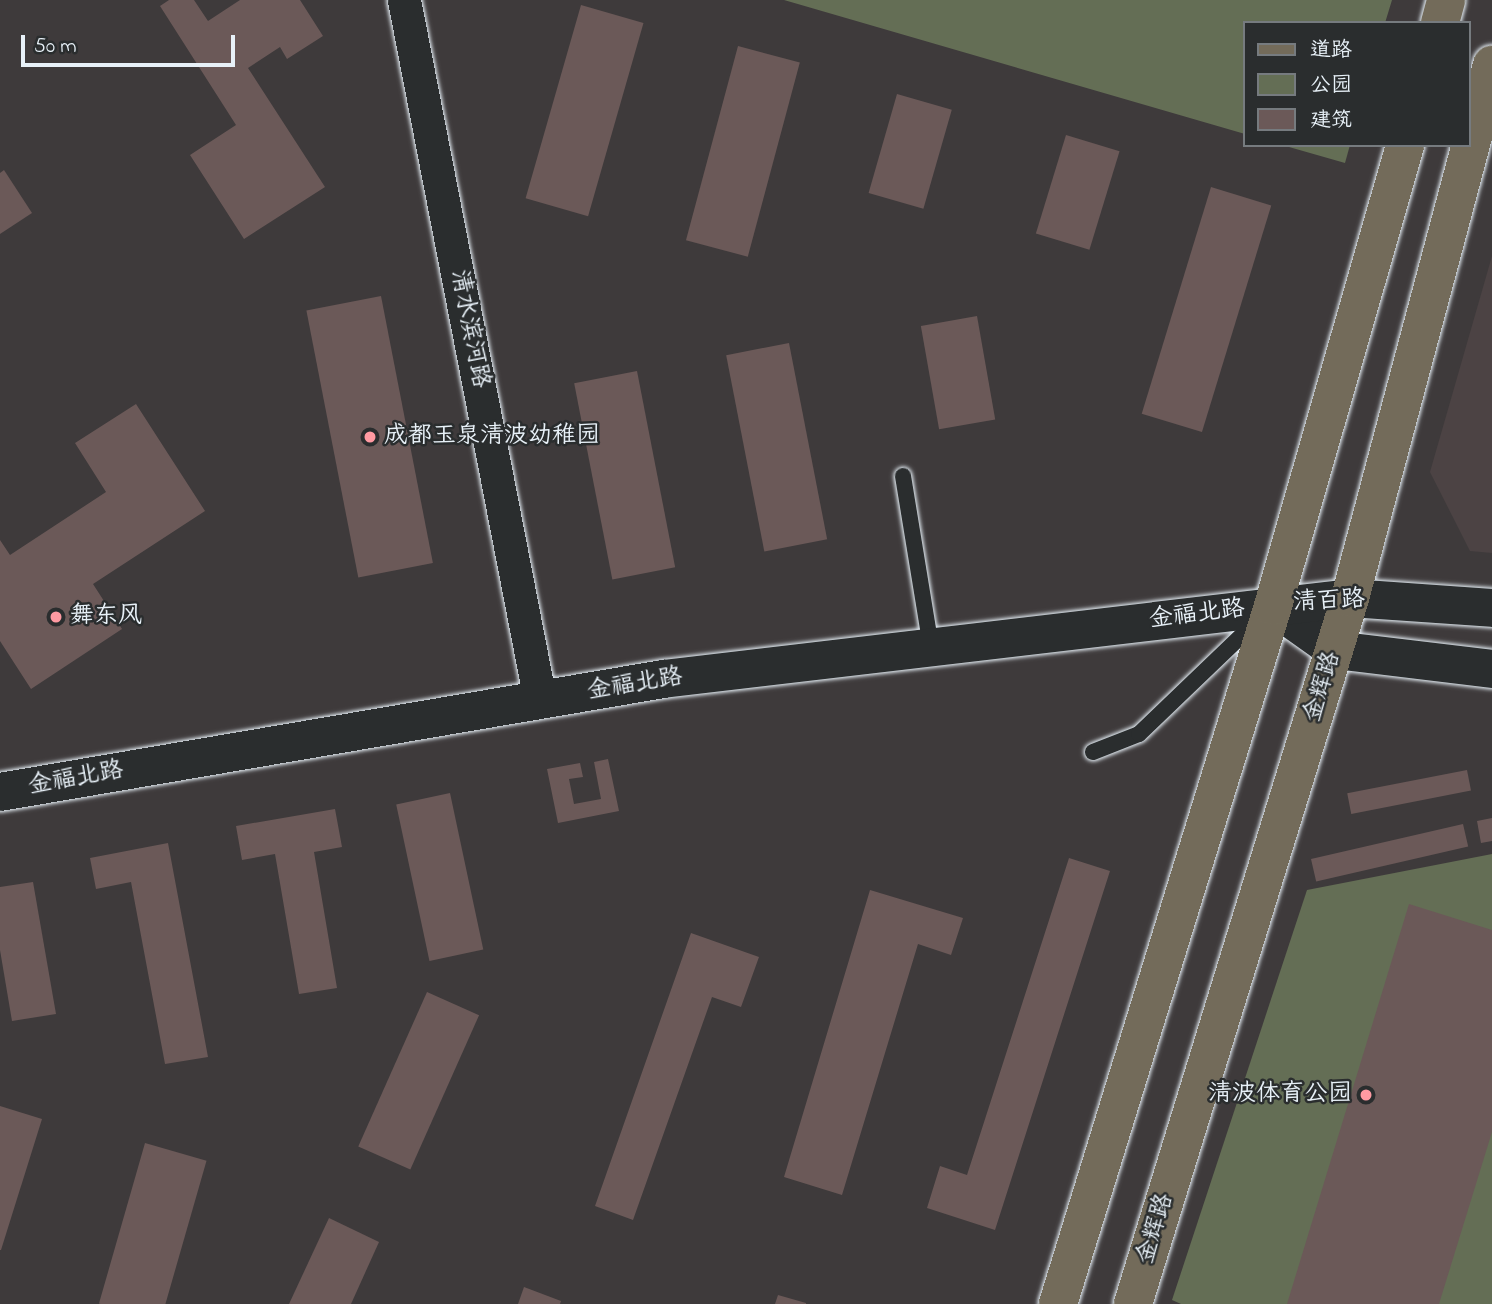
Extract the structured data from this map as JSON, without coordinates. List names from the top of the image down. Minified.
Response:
{"streets":{"main road":["金辉路"],"street":["清水滨河路","清百路","金福北路"]},"crossings":[["清水滨河路","金福北路"],["清百路","金福北路"],["清百路","金辉路"]],"places":["成都玉泉清波幼稚园","舞东风","清波体育公园"],"legend":["道路","公园","建筑"],"scale_bar":"50 m"}
